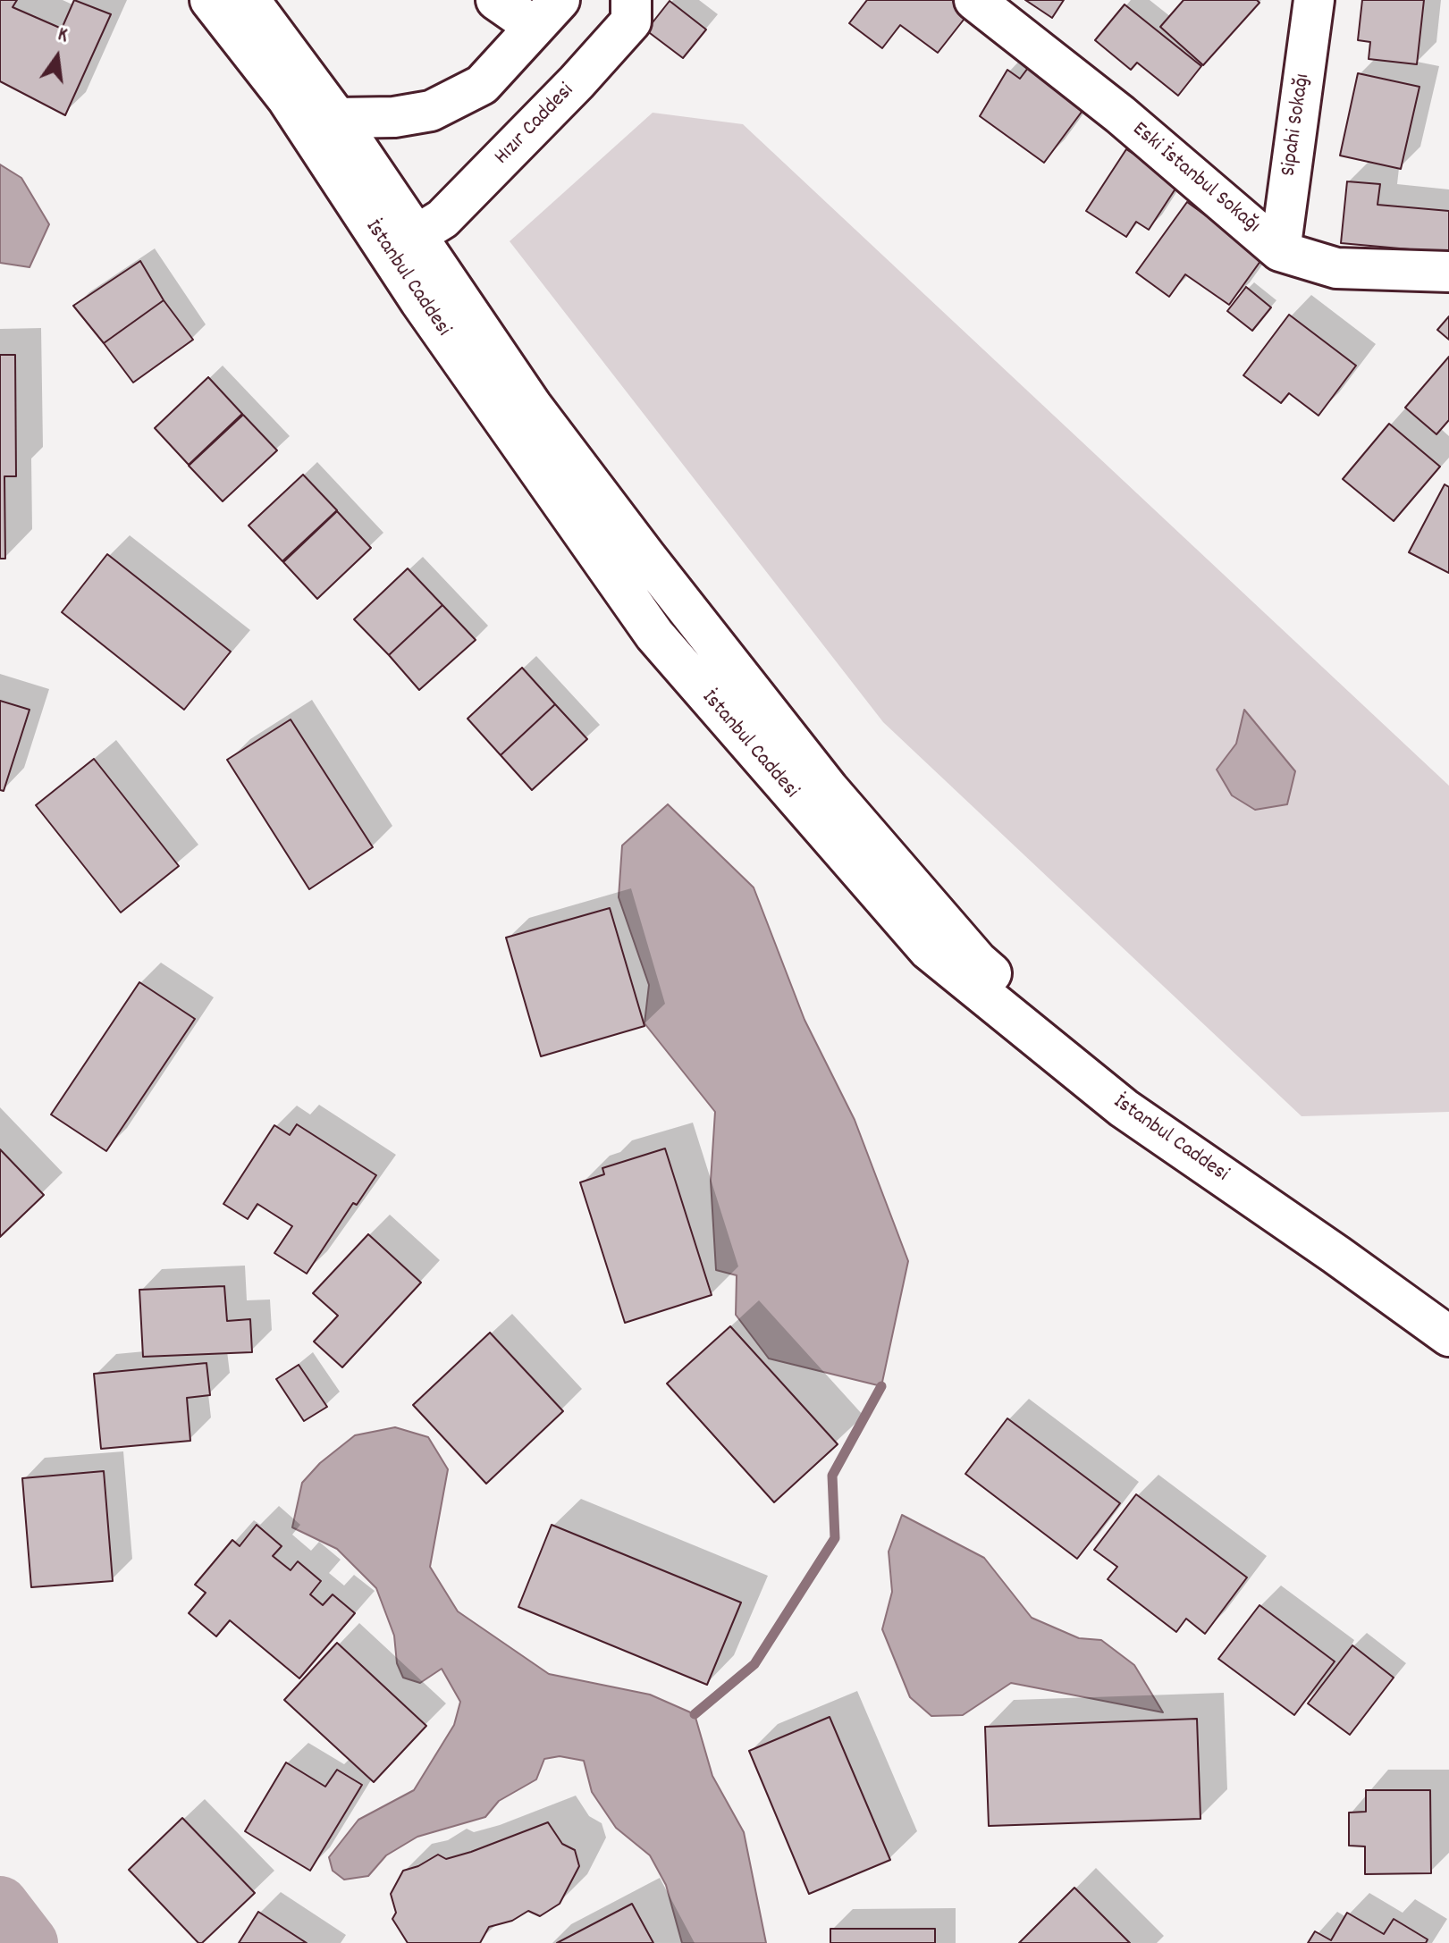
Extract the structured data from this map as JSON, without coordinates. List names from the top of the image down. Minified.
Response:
{"streets":{"main road":["Hızır Caddesi","Sipahi Sokağı","Eski İstanbul Sokağı","İstanbul Caddesi"]},"crossings":[["Hızır Caddesi","İstanbul Caddesi"],["Sipahi Sokağı","Eski İstanbul Sokağı"]],"north":"top"}
